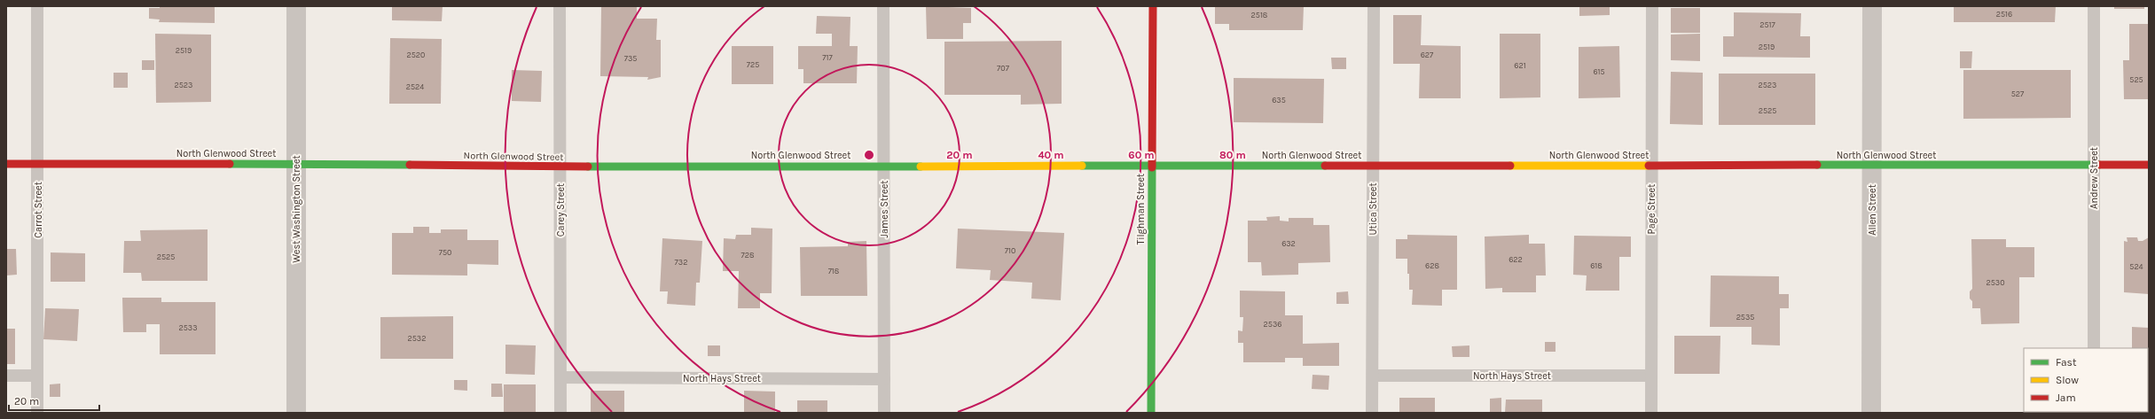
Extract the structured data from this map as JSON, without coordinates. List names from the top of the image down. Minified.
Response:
{"streets":{"street":["North Glenwood Street","West Washington Street","Tilghman Street","Allen Street"],"lane":["Andrew Street","James Street","Utica Street","Page Street","Carrot Street","Carey Street","North Hays Street"]},"crossings":[["North Glenwood Street","Andrew Street"],["North Glenwood Street","West Washington Street"],["North Glenwood Street","James Street"],["North Glenwood Street","Tilghman Street"],["North Glenwood Street","Utica Street"],["North Glenwood Street","Page Street"],["North Glenwood Street","Carrot Street"],["North Glenwood Street","Carey Street"],["North Glenwood Street","Allen Street"],["James Street","North Hays Street"],["Utica Street","North Hays Street"],["Page Street","North Hays Street"],["Carey Street","North Hays Street"]],"house_numbers":["2516","2518","2517","2519","2519","2520","627","717","735","725","621","707","615","525","2523","2523","2524","527","635","2525","632","710","750","728","2525","622","732","628","618","524","718","2530","2535","2536","2533","2532"],"legend":["Fast","Slow","Jam"],"scale_bar":"20 m","rings":["20 m","40 m","60 m","80 m"]}
